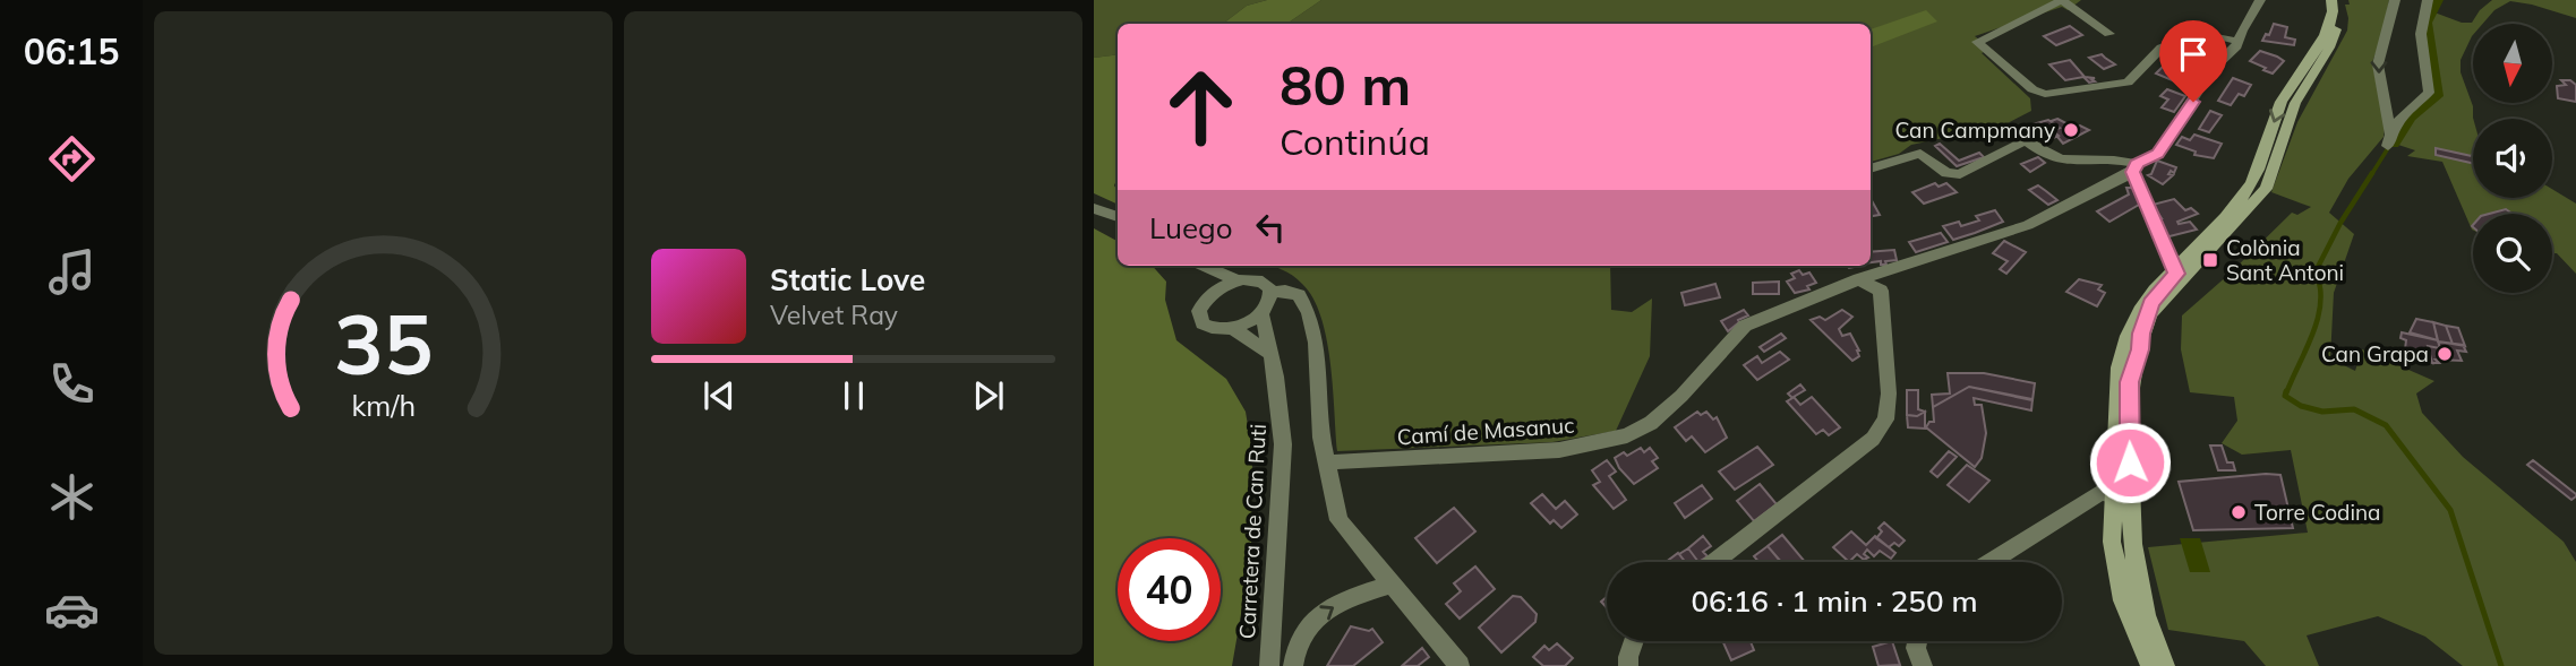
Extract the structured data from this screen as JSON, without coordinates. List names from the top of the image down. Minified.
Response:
{"streets":{"street":["Camí de Masanuc","Carretera de Can Ruti"]},"places":{"other":["Can Campmany","Can Grapa","Torre Codina"],"transit":["Colònia Sant Antoni"]},"north":"bottom","page":{"tabs":"06:15","turn":["80 m","Continúa"],"then":"Luego","song":["Static Love","Velvet Ray"],"limit":"40","trip":"06:16 · 1 min · 250 m","gauge":["35","km/h"]}}
